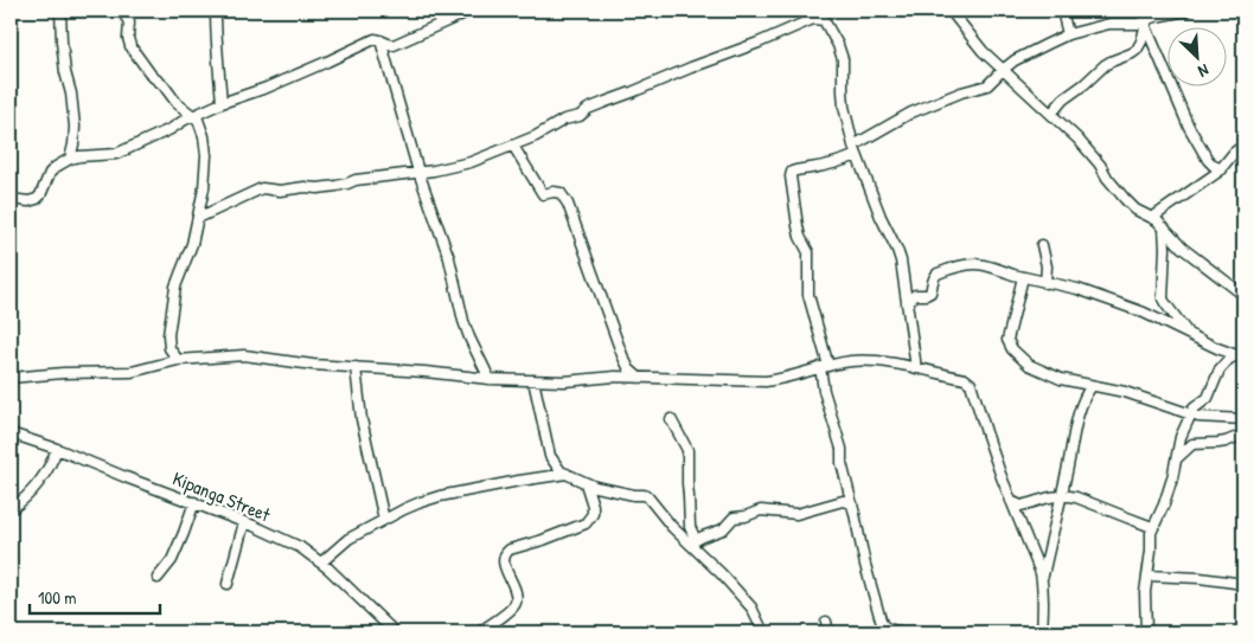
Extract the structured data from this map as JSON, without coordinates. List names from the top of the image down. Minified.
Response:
{"streets":{"street":["Kipanga Street"]},"scale_bar":"100 m","north":"bottom right"}
